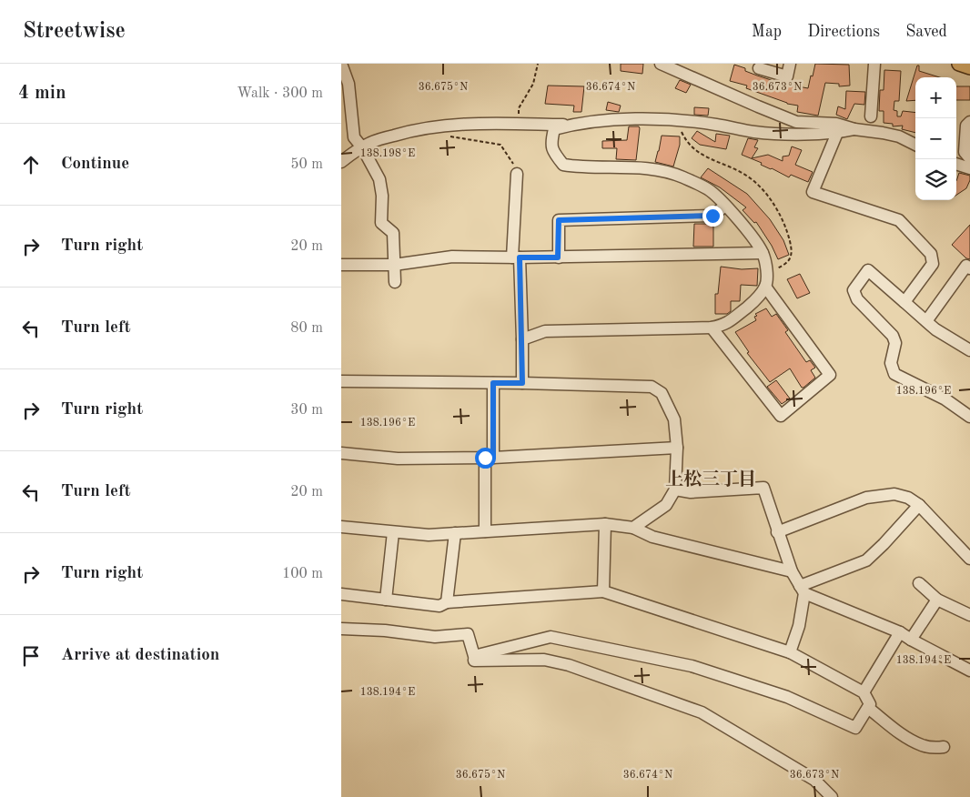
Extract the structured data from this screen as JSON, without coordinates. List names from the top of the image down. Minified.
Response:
{"districts":["上松三丁目"],"page":{"header":"Streetwise","nav":["Map","Directions","Saved"],"heading":["4 min","Walk · 300 m"],"map_buttons":["+","−"],"list":[["Continue","50 m"],["Turn right","20 m"],["Turn left","80 m"],["Turn right","30 m"],["Turn left","20 m"],["Turn right","100 m"],"Arrive at destination"]},"coordinates":["36.675°N","36.674°N","36.673°N","138.198°E","138.196°E","138.194°E"]}
